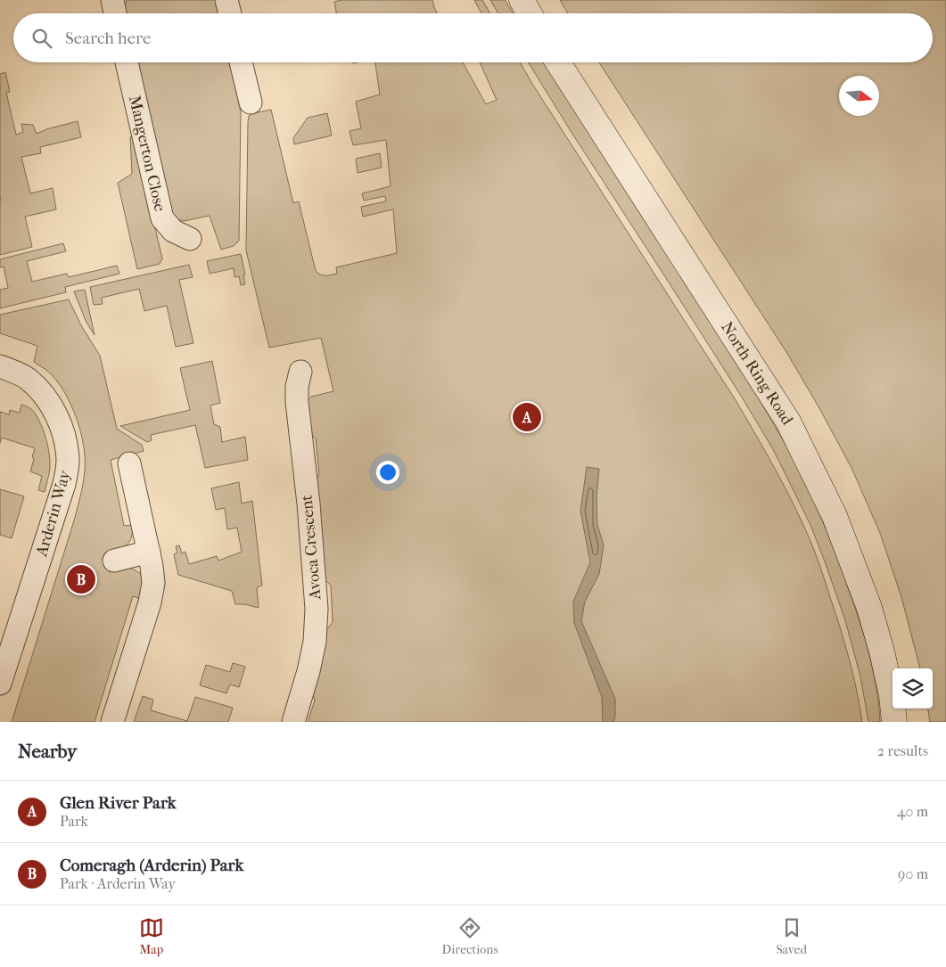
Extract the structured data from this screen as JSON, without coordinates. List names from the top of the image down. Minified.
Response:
{"streets":{"main road":["North Ring Road"],"street":["Mangerton Close","Arderin Way","Avoca Crescent"]},"north":"right","page":{"search":"Search here","pins":["A","B"],"heading":["Nearby","2 results"],"list":[{"mark":"A","name":"Glen River Park","note":"Park","value":"40 m"},{"mark":"B","name":"Comeragh (Arderin) Park","note":"Park · Arderin Way","value":"90 m"}],"nav":["Map","Directions","Saved"]}}
